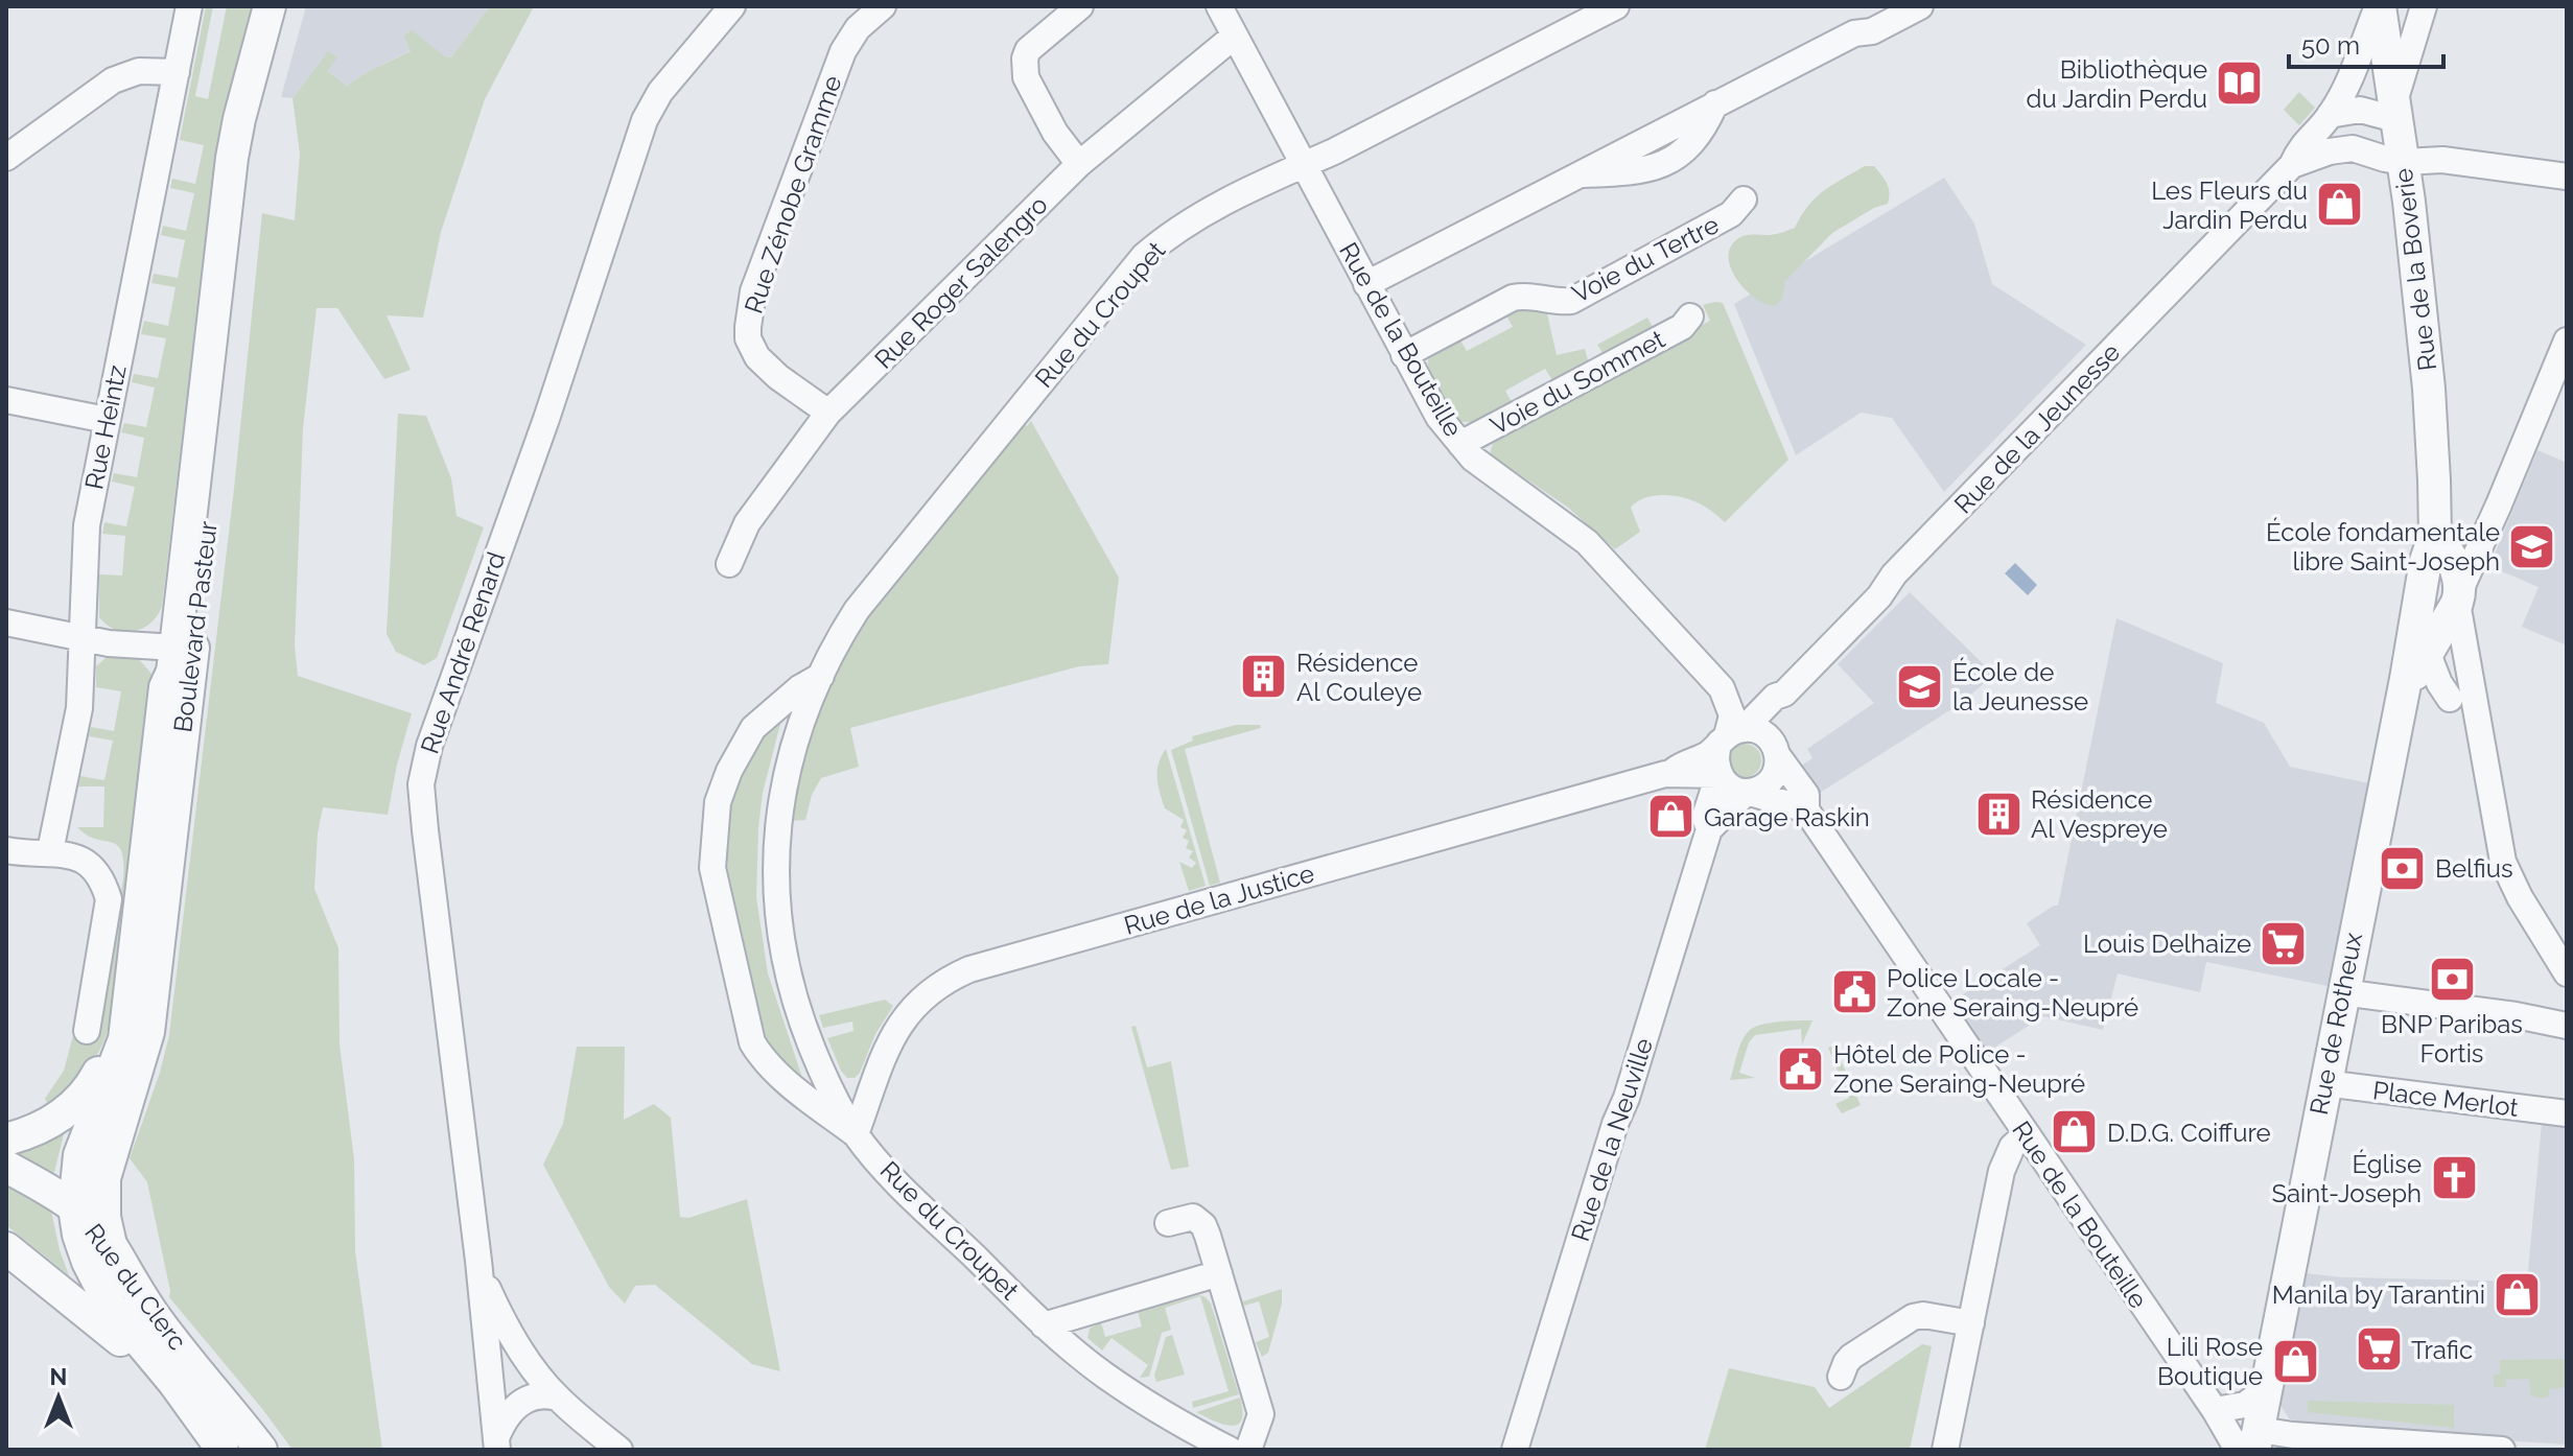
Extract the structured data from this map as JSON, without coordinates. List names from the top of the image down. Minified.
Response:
{"streets":{"street":["Rue Zénobe Gramme","Voie du Tertre","Rue de la Boverie","Rue Roger Salengro","Rue du Croupet","Rue de la Bouteille","Voie du Sommet","Rue Heintz","Rue de la Jeunesse","Boulevard Pasteur","Rue André Renard","Rue de la Justice","Rue de Rotheux","Place Merlot","Rue de la Neuville","Rue du Clerc"]},"crossings":[["Rue Zénobe Gramme","Rue Roger Salengro"],["Voie du Tertre","Rue de la Bouteille"],["Rue de la Boverie","Rue de la Jeunesse"],["Rue de la Boverie","Rue de Rotheux"],["Rue Roger Salengro","Rue de la Bouteille"],["Rue du Croupet","Rue de la Bouteille"],["Rue du Croupet","Rue de la Justice"],["Rue de la Bouteille","Voie du Sommet"],["Rue de la Bouteille","Rue de la Justice"],["Rue de la Bouteille","Rue de Rotheux"],["Rue de la Bouteille","Rue de la Neuville"],["Boulevard Pasteur","Rue du Clerc"],["Rue de la Justice","Rue de la Neuville"],["Rue de Rotheux","Place Merlot"]],"places":{"library":["Bibliothèque du Jardin Perdu"],"shop":["Les Fleurs du Jardin Perdu","Garage Raskin","D.D.G. Coiffure","Manila by Tarantini","Lili Rose Boutique"],"school or university":["École fondamentale libre Saint-Joseph","École de la Jeunesse"],"building":["Résidence Al Couleye","Résidence Al Vespreye"],"bank":["Belfius","BNP Paribas Fortis"],"supermarket":["Louis Delhaize","Trafic"],"public building":["Police Locale - Zone Seraing-Neupré","Hôtel de Police - Zone Seraing-Neupré"],"church":["Église Saint-Joseph"]},"scale_bar":"50 m","north":"top"}
